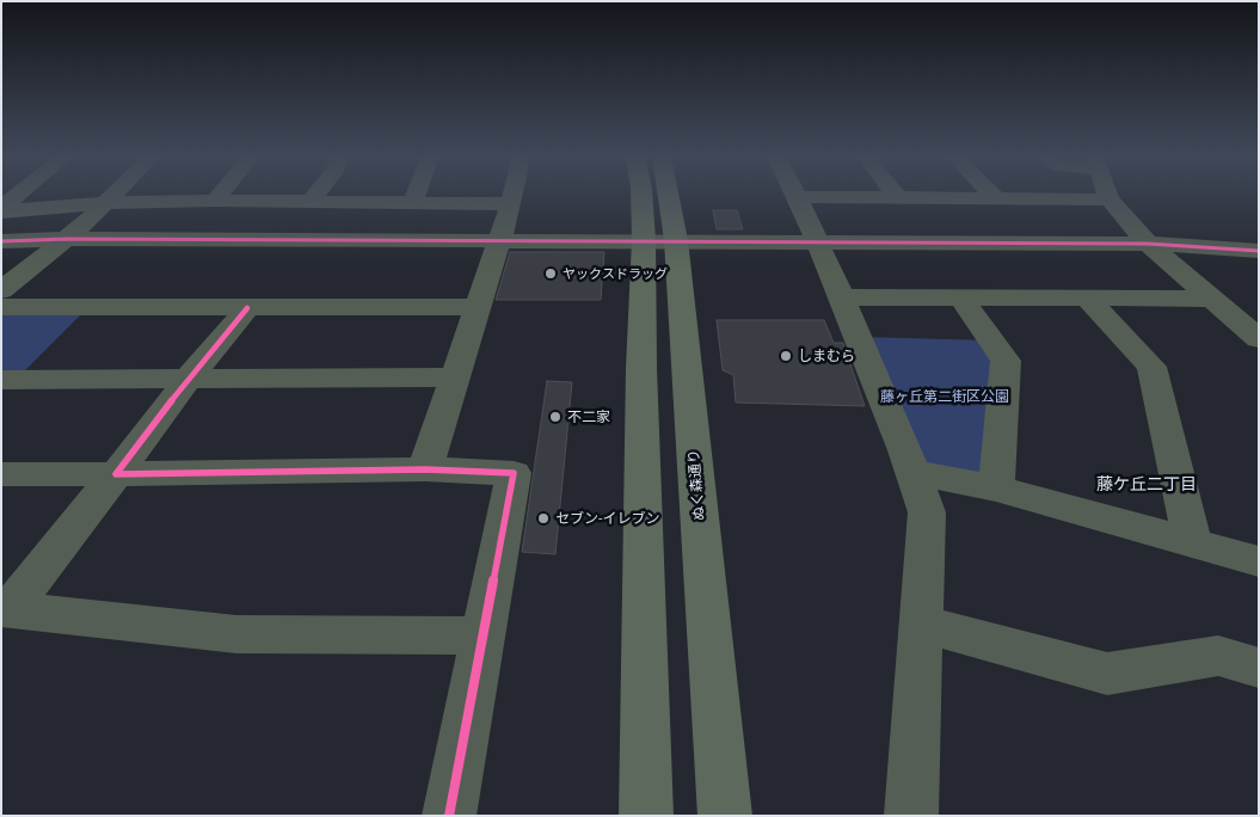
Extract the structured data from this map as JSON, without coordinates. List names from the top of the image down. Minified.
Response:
{"streets":{"main road":["ぬく森通り"]},"districts":["藤ケ丘二丁目"],"parks":["藤ヶ丘第二街区公園"],"places":["ヤックスドラッグ","しまむら","不二家","セブン-イレブン"]}
